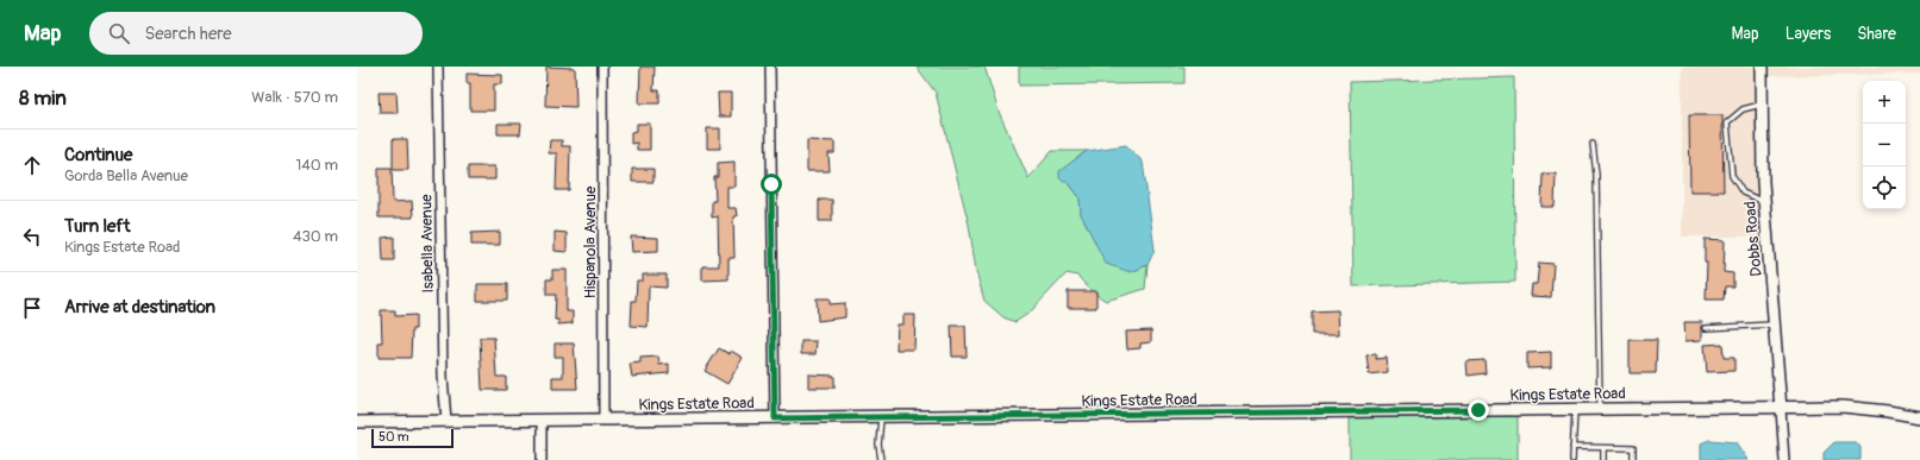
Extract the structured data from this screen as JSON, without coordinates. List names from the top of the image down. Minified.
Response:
{"streets":{"street":["Dobbs Road","Hispanola Avenue","Isabella Avenue","Kings Estate Road"]},"crossings":[["Dobbs Road","Kings Estate Road"],["Hispanola Avenue","Kings Estate Road"],["Isabella Avenue","Kings Estate Road"]],"scale_bar":"50 m","page":{"header":"Map","search":"Search here","nav":["Map","Layers","Share"],"heading":["8 min","Walk · 570 m"],"map_buttons":["+","−"],"list":[["Continue","Gorda Bella Avenue","140 m"],["Turn left","Kings Estate Road","430 m"],"Arrive at destination"],"scale":"50 m"}}
